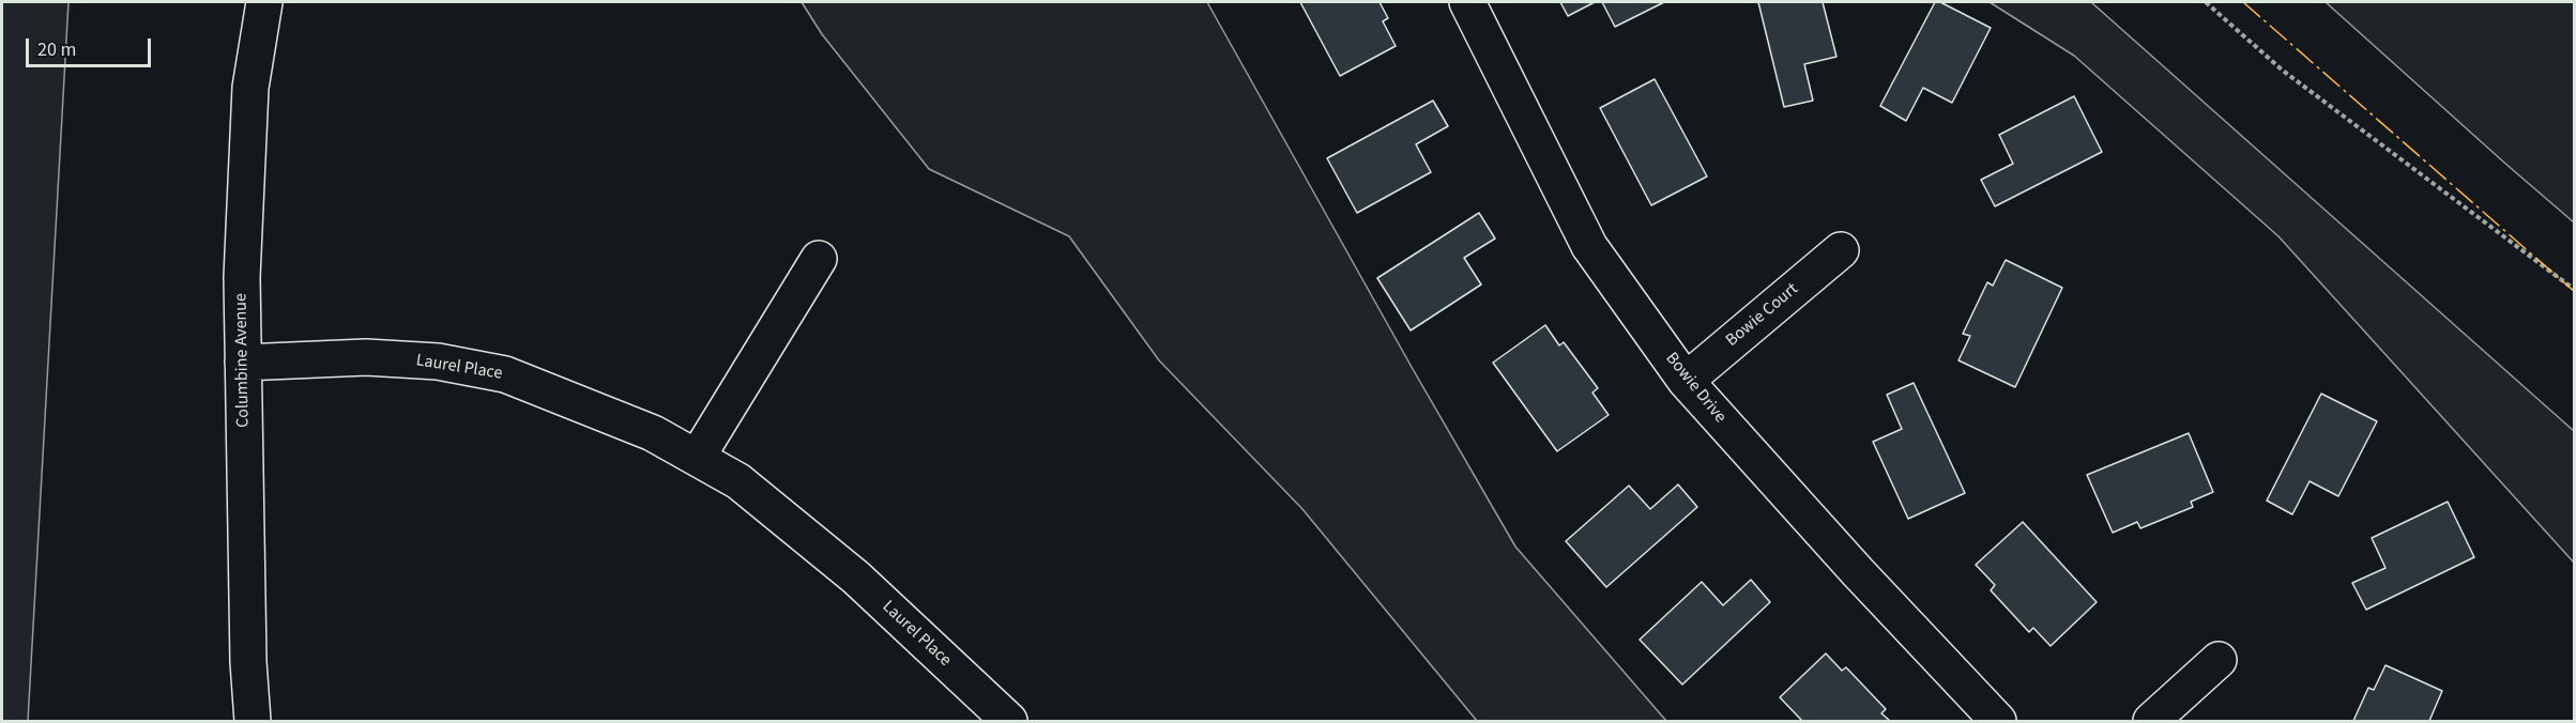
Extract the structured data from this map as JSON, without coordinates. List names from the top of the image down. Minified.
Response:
{"streets":{"street":["Bowie Court","Columbine Avenue","Laurel Place","Bowie Drive"]},"crossings":[["Bowie Court","Bowie Drive"],["Columbine Avenue","Laurel Place"]],"scale_bar":"20 m"}
